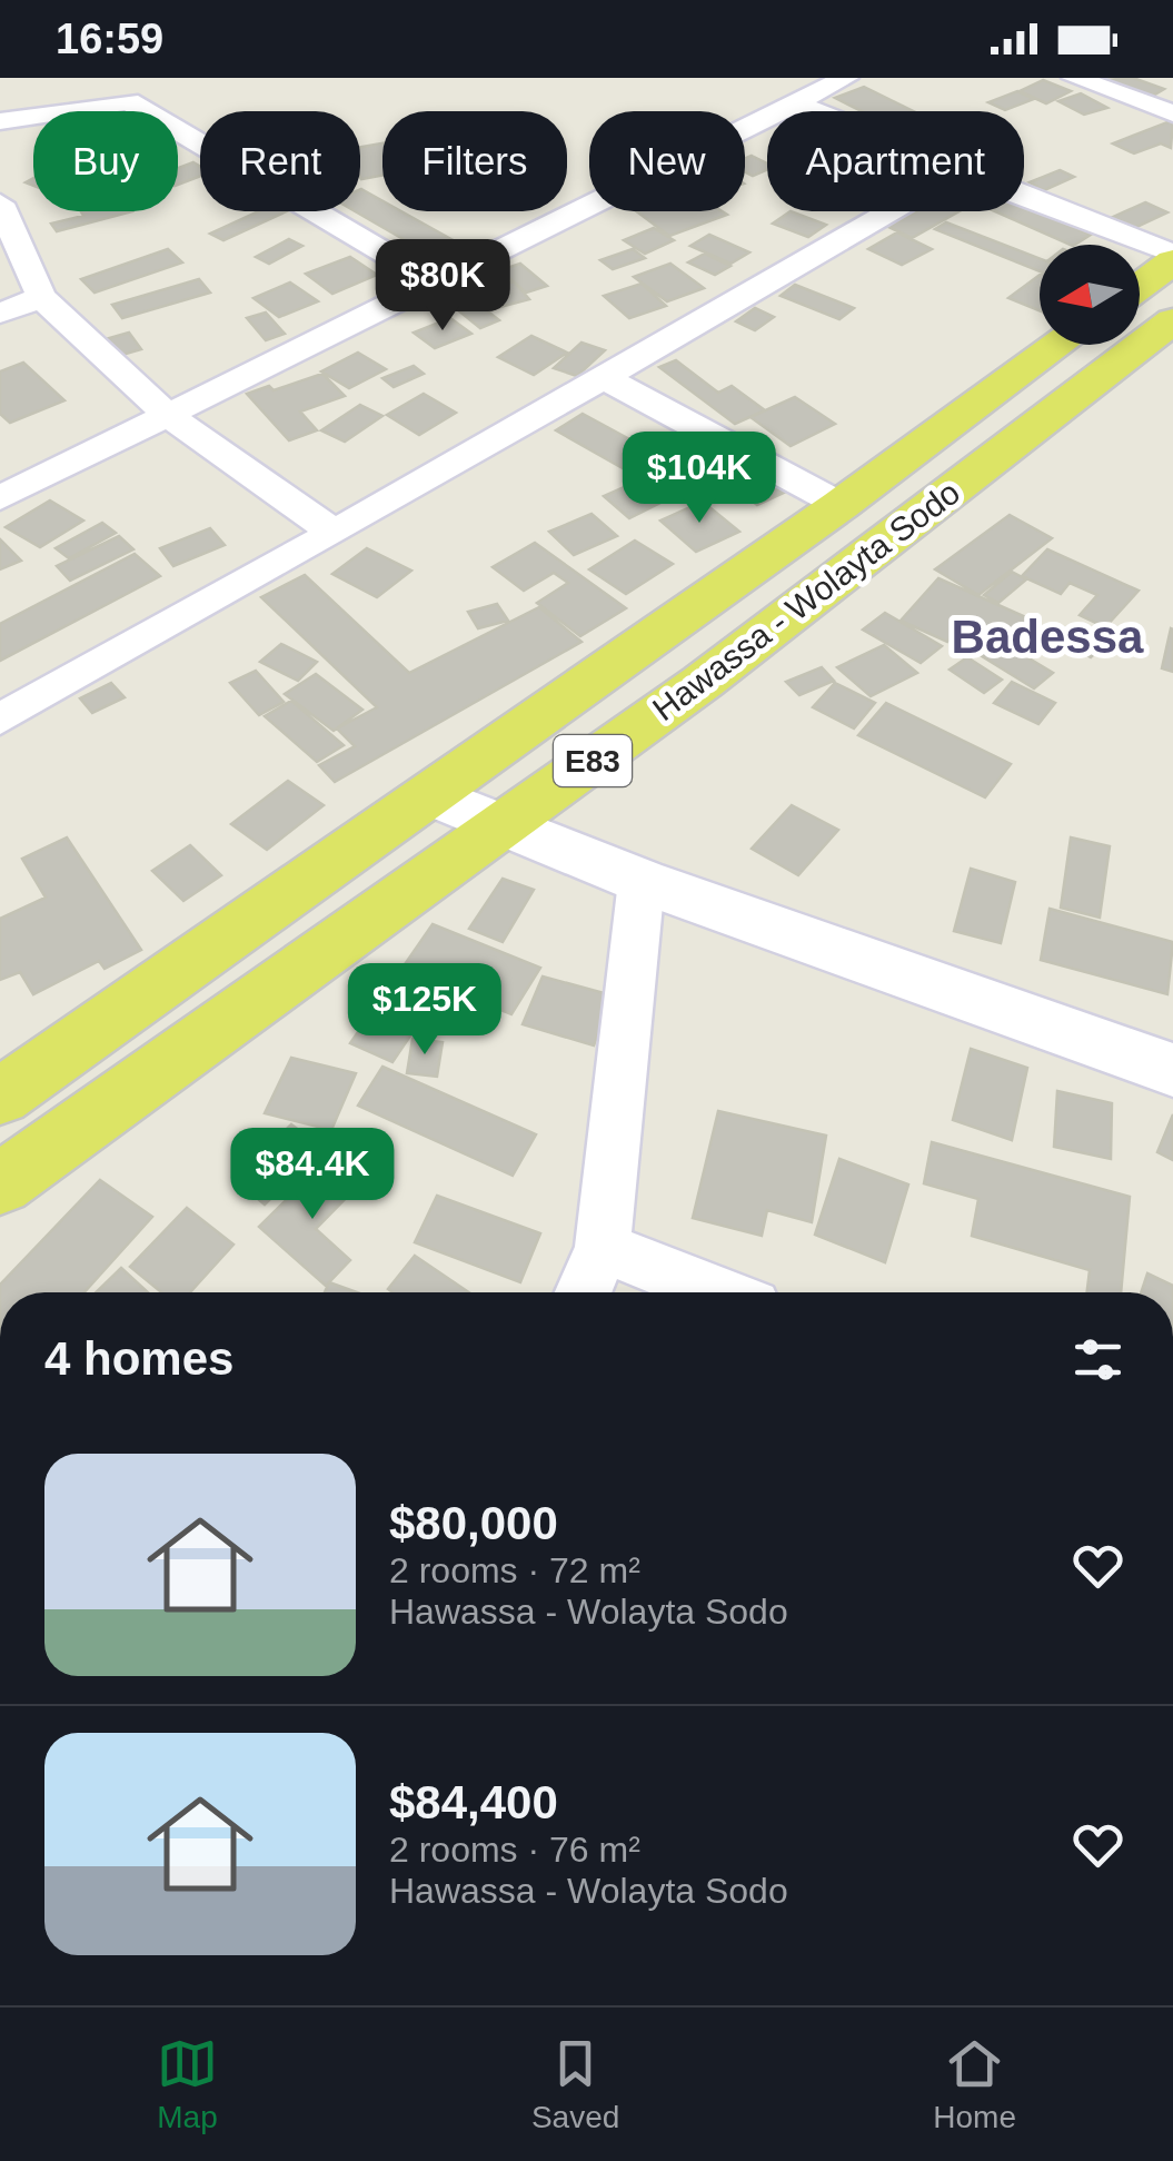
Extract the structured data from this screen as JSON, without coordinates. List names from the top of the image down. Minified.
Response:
{"streets":{"main road":["Hawassa - Wolayta Sodo","E83"]},"districts":["Badessa"],"north":"left","page":{"status":"16:59","chip":["Buy","Rent","Filters","New","Apartment"],"price":["$80K","$104K","$125K","$84.4K"],"heading":"4 homes","list":[{"name":"$80,000","note":"2 rooms · 72 m² · Hawassa - Wolayta Sodo"},{"name":"$84,400","note":"2 rooms · 76 m² · Hawassa - Wolayta Sodo"}],"tabs":["Map","Saved","Home"]}}
